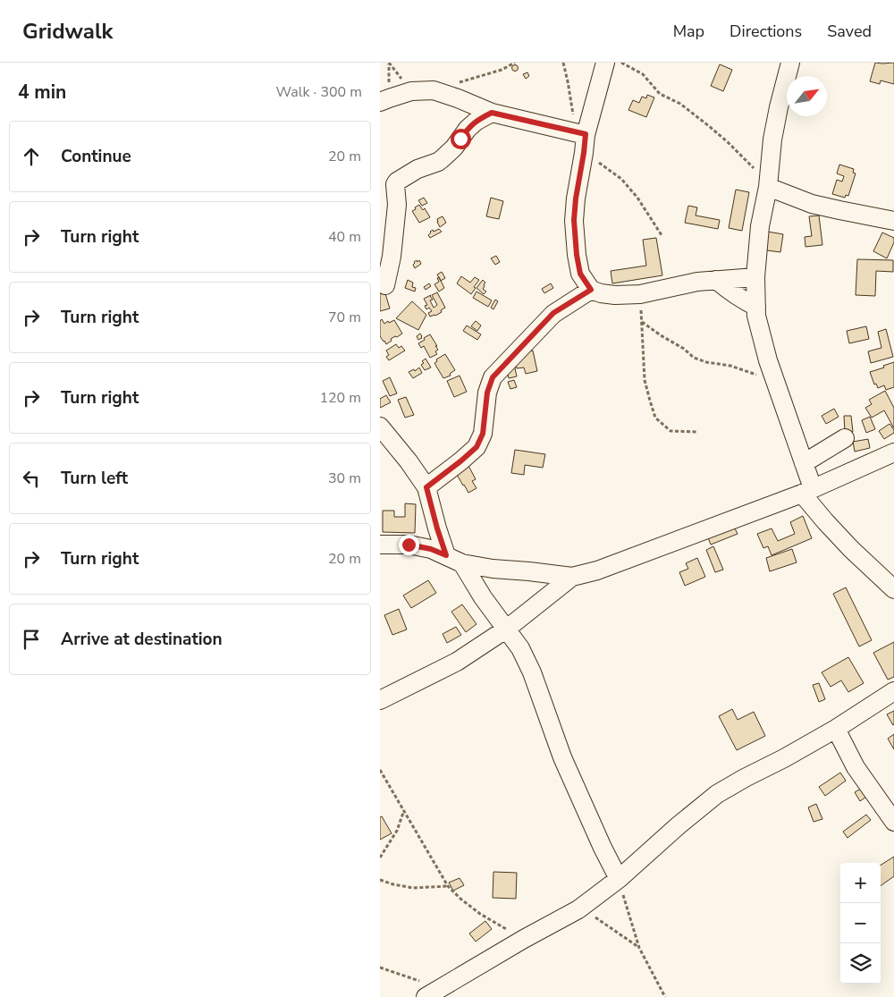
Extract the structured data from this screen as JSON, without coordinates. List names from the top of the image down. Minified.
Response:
{"north":"top right","page":{"header":"Gridwalk","nav":["Map","Directions","Saved"],"heading":["4 min","Walk · 300 m"],"list":[["Continue","20 m"],["Turn right","40 m"],["Turn right","70 m"],["Turn right","120 m"],["Turn left","30 m"],["Turn right","20 m"],"Arrive at destination"],"map_buttons":["+","−"]}}
